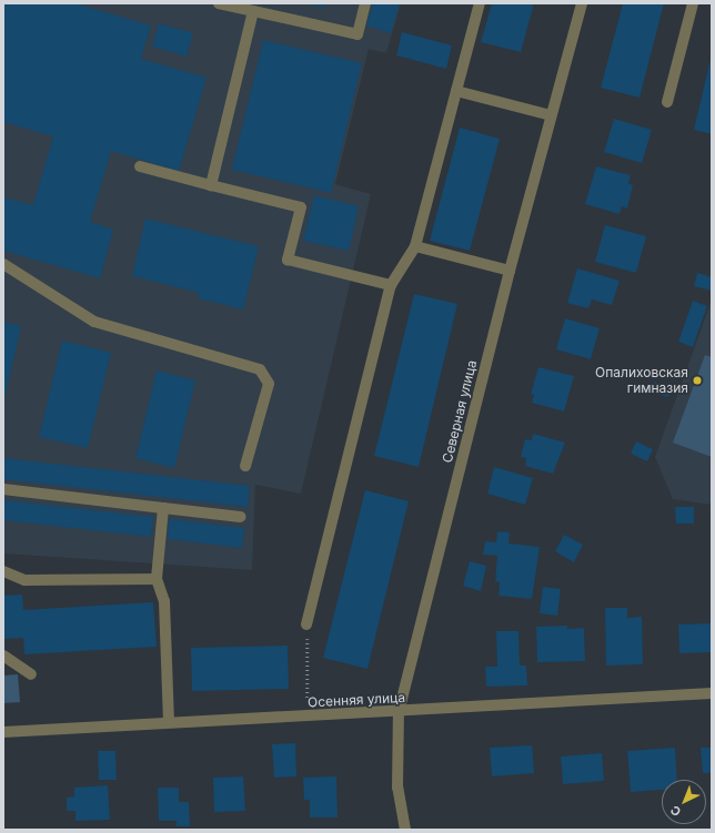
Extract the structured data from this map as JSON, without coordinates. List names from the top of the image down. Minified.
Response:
{"streets":{"street":["Северная улица","Осенняя улица"]},"crossings":[["Северная улица","Осенняя улица"]],"places":["Опалиховская гимназия"],"north":"bottom left"}
